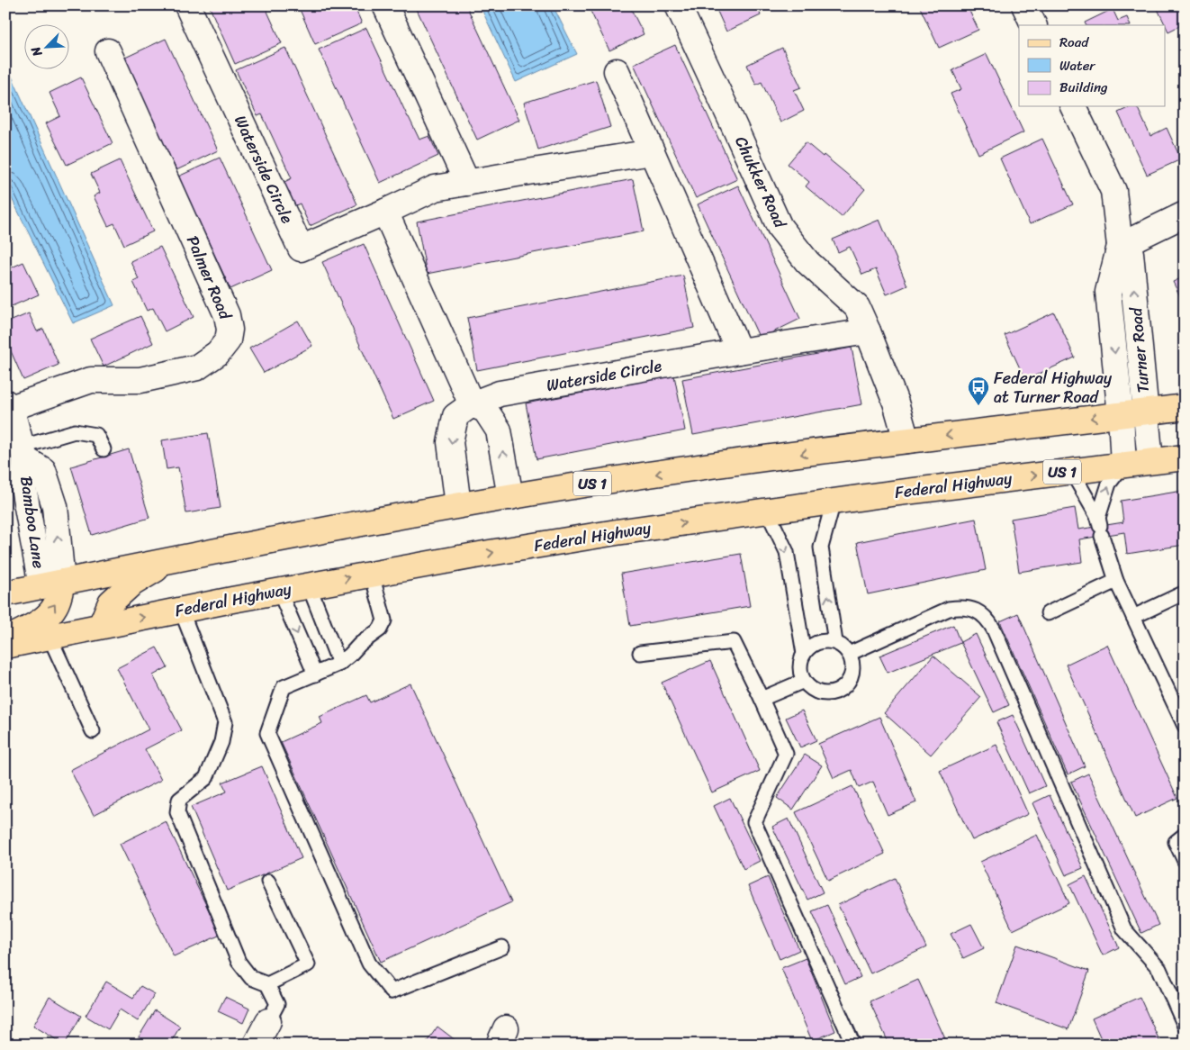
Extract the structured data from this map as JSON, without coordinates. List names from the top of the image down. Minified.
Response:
{"streets":{"main road":["US 1","Federal Highway"],"street":["Waterside Circle","Chukker Road","Palmer Road","Turner Road","Bamboo Lane"]},"crossings":[["Waterside Circle","Chukker Road"],["Waterside Circle","US 1"],["Chukker Road","US 1"],["Turner Road","US 1"],["Turner Road","Federal Highway"],["US 1","Bamboo Lane"]],"places":{"bus stop":["Federal Highway at Turner Road"]},"legend":["Road","Water","Building"],"north":"bottom left"}
